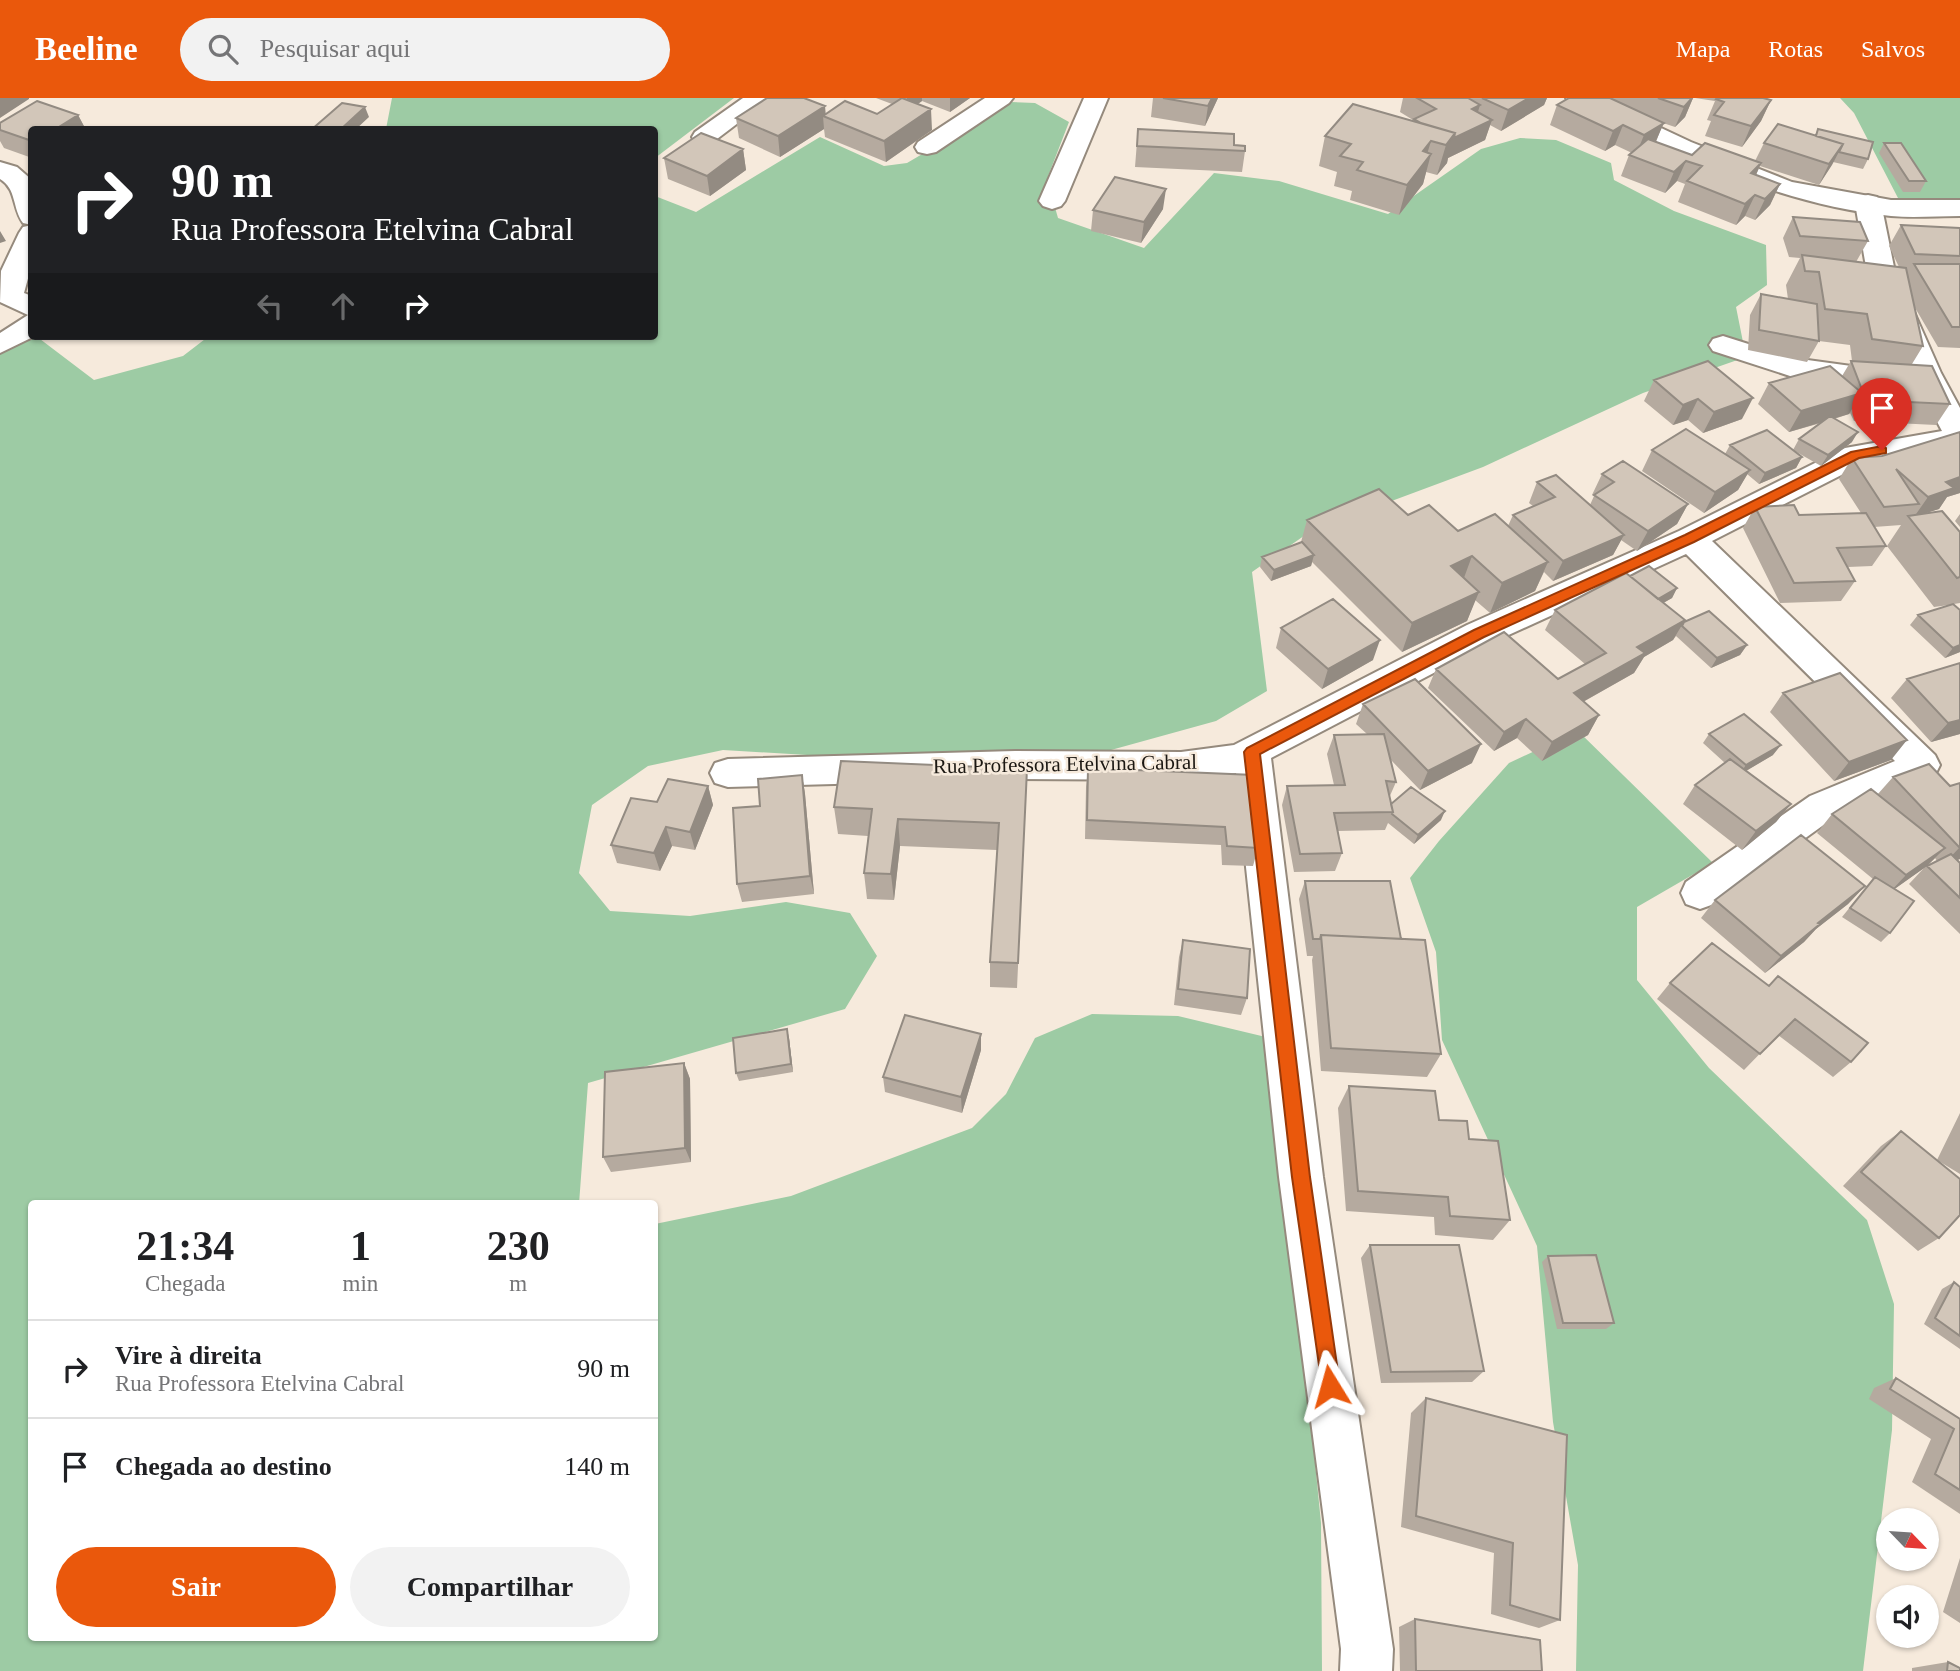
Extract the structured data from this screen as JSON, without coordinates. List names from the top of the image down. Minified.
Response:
{"streets":{"street":["Rua Professora Etelvina Cabral"]},"north":"bottom right","page":{"header":"Beeline","search":"Pesquisar aqui","nav":["Mapa","Rotas","Salvos"],"turn":["90 m","Rua Professora Etelvina Cabral"],"eta":["21:34","Chegada","1","min","230","m"],"list":[{"name":"Vire à direita","note":"Rua Professora Etelvina Cabral","value":"90 m"},{"name":"Chegada ao destino","value":"140 m"}],"buttons":["Sair","Compartilhar"]}}
